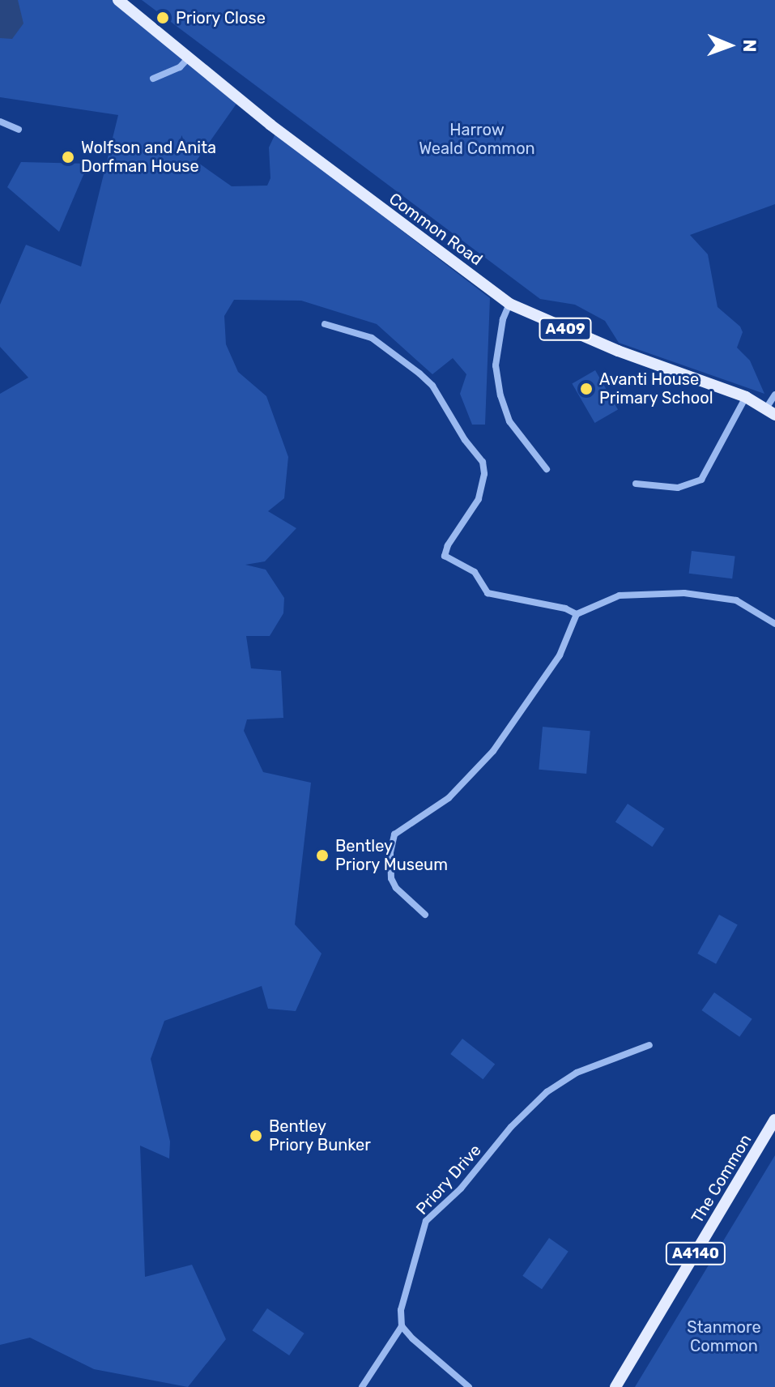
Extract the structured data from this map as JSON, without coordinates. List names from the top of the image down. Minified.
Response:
{"streets":{"main road":["Common Road","A409","The Common","A4140"],"street":["Priory Drive"]},"parks":["Harrow Weald Common","Stanmore Common"],"places":["Priory Close","Wolfson and Anita Dorfman House","Avanti House Primary School","Bentley Priory Museum","Bentley Priory Bunker"],"north":"right"}
